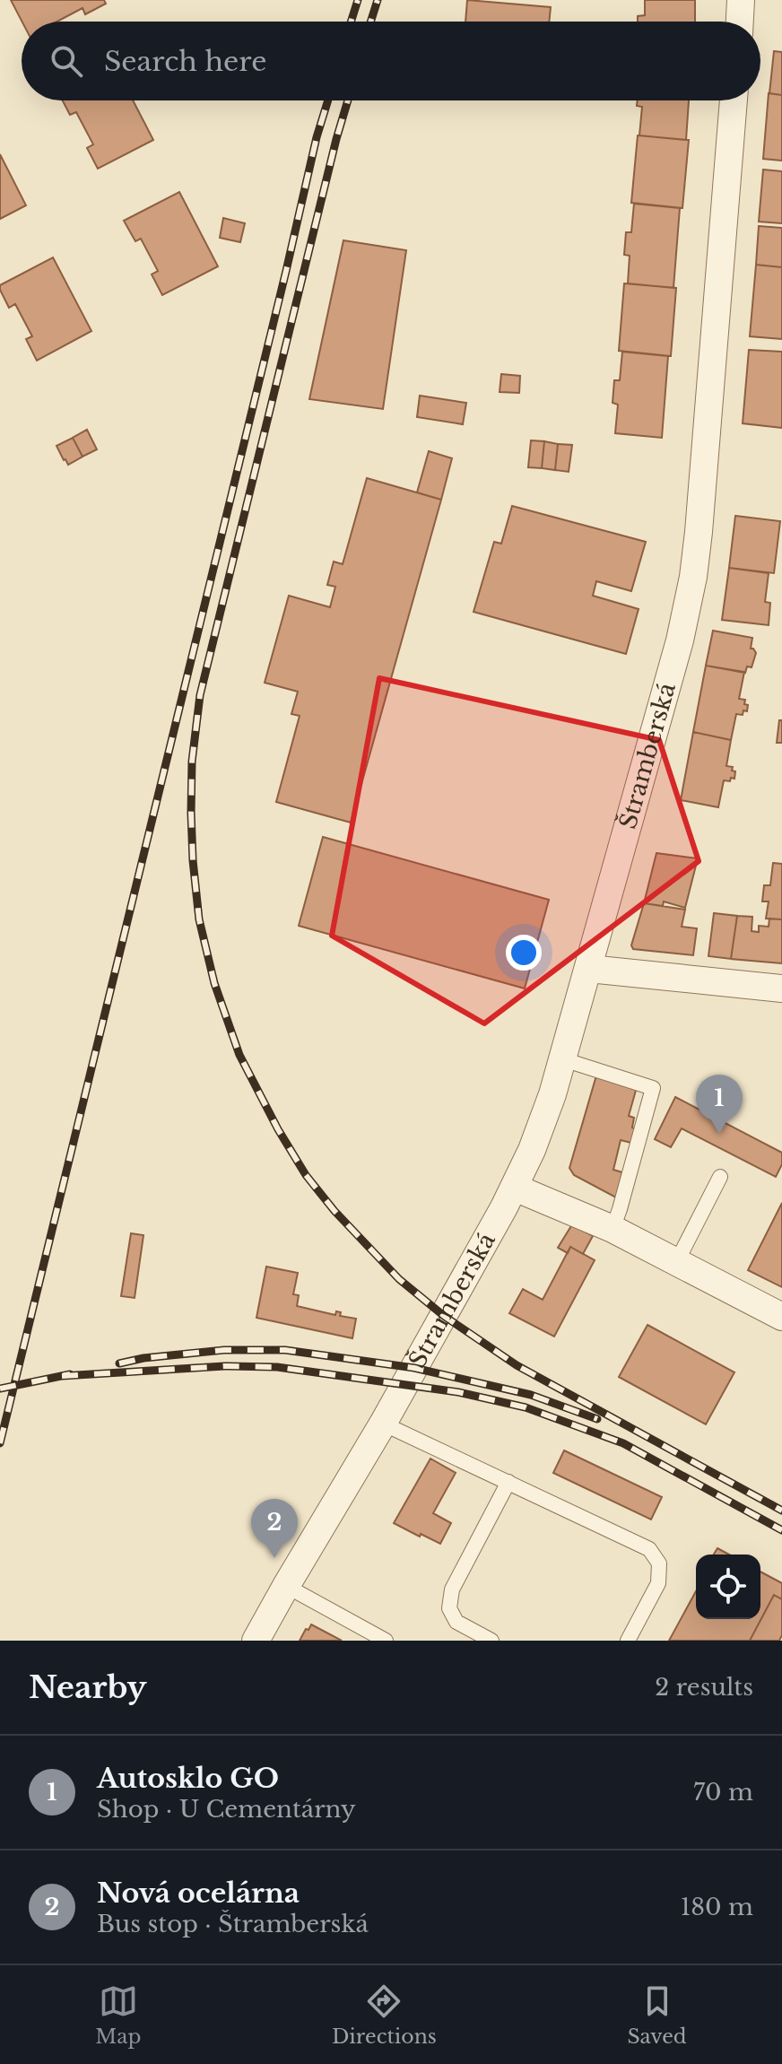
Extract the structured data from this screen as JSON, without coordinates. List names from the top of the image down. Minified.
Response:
{"streets":{"street":["Štramberská"]},"page":{"search":"Search here","pins":["1","2"],"heading":["Nearby","2 results"],"list":[{"mark":"1","name":"Autosklo GO","note":"Shop · U Cementárny","value":"70 m"},{"mark":"2","name":"Nová ocelárna","note":"Bus stop · Štramberská","value":"180 m"}],"nav":["Map","Directions","Saved"]}}
